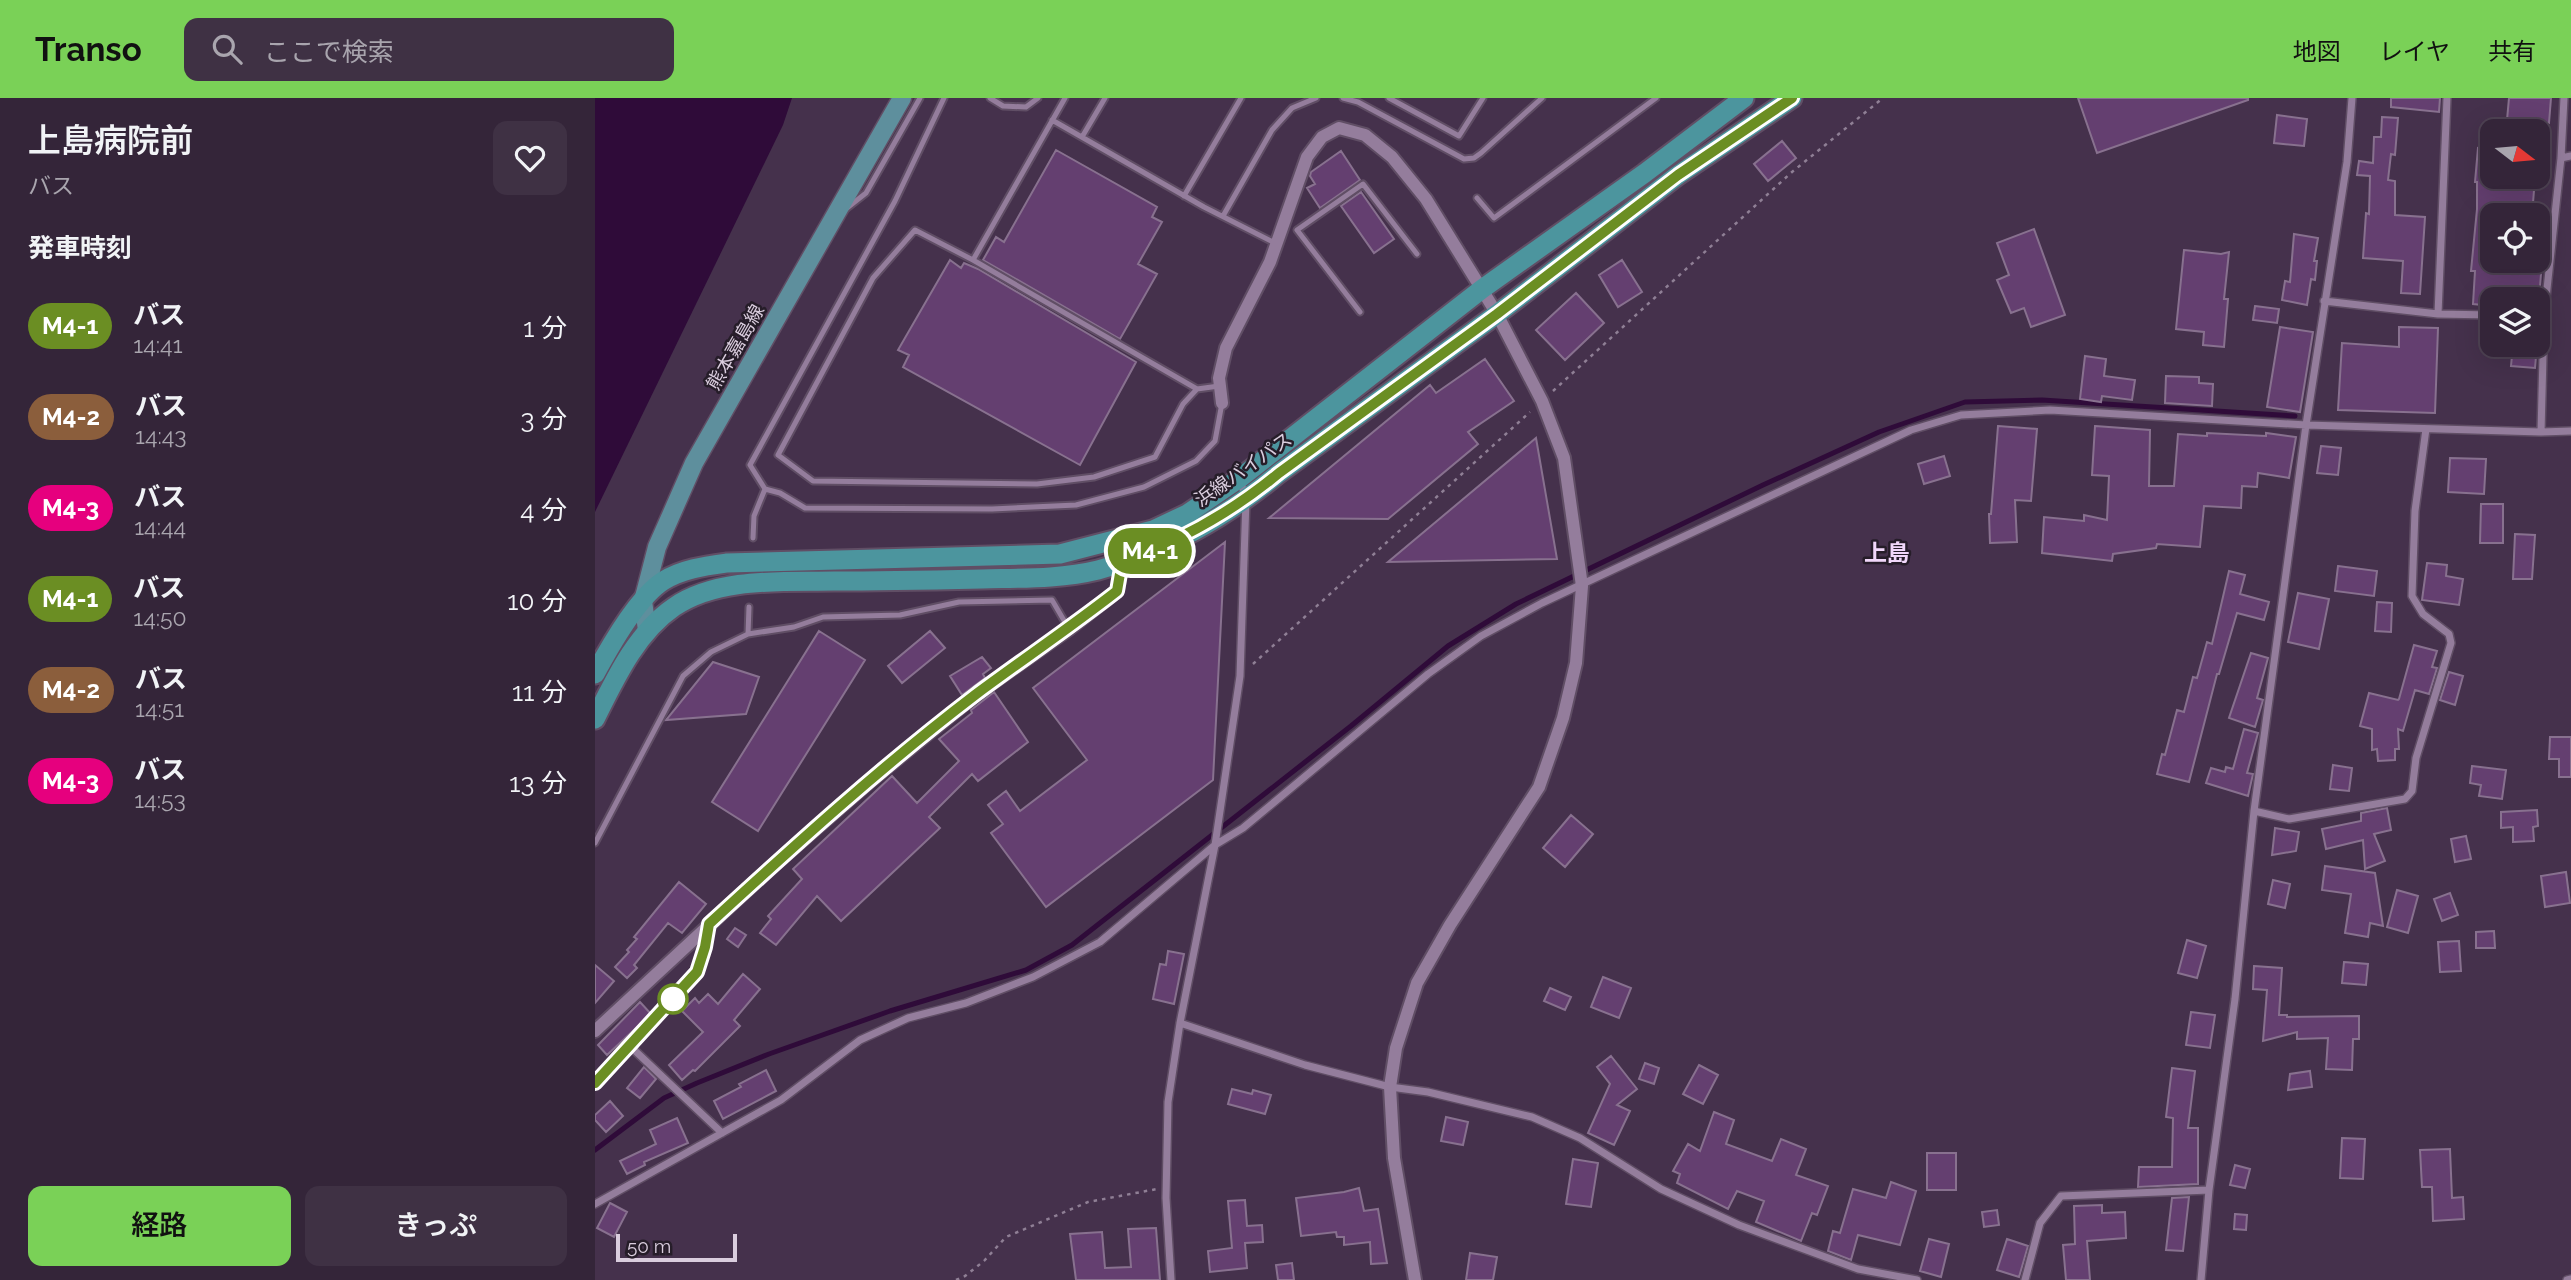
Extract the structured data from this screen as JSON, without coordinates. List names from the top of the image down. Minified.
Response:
{"streets":{"highway":["浜線バイパス"],"main road":["熊本嘉島線"]},"crossings":[["熊本嘉島線","浜線バイパス"]],"districts":["上島"],"lines":["bus line M4-1"],"scale_bar":"50 m","north":"right","page":{"header":"Transo","search":"ここで検索","nav":["地図","レイヤ","共有"],"heading":[["上島病院前","バス"],"発車時刻"],"on_map":"M4-1","list":[{"mark":"M4-1","name":"バス","note":"14:41","value":"1 分"},{"mark":"M4-2","name":"バス","note":"14:43","value":"3 分"},{"mark":"M4-3","name":"バス","note":"14:44","value":"4 分"},{"mark":"M4-1","name":"バス","note":"14:50","value":"10 分"},{"mark":"M4-2","name":"バス","note":"14:51","value":"11 分"},{"mark":"M4-3","name":"バス","note":"14:53","value":"13 分"}],"buttons":["経路","きっぷ"],"scale":"50 m"}}
